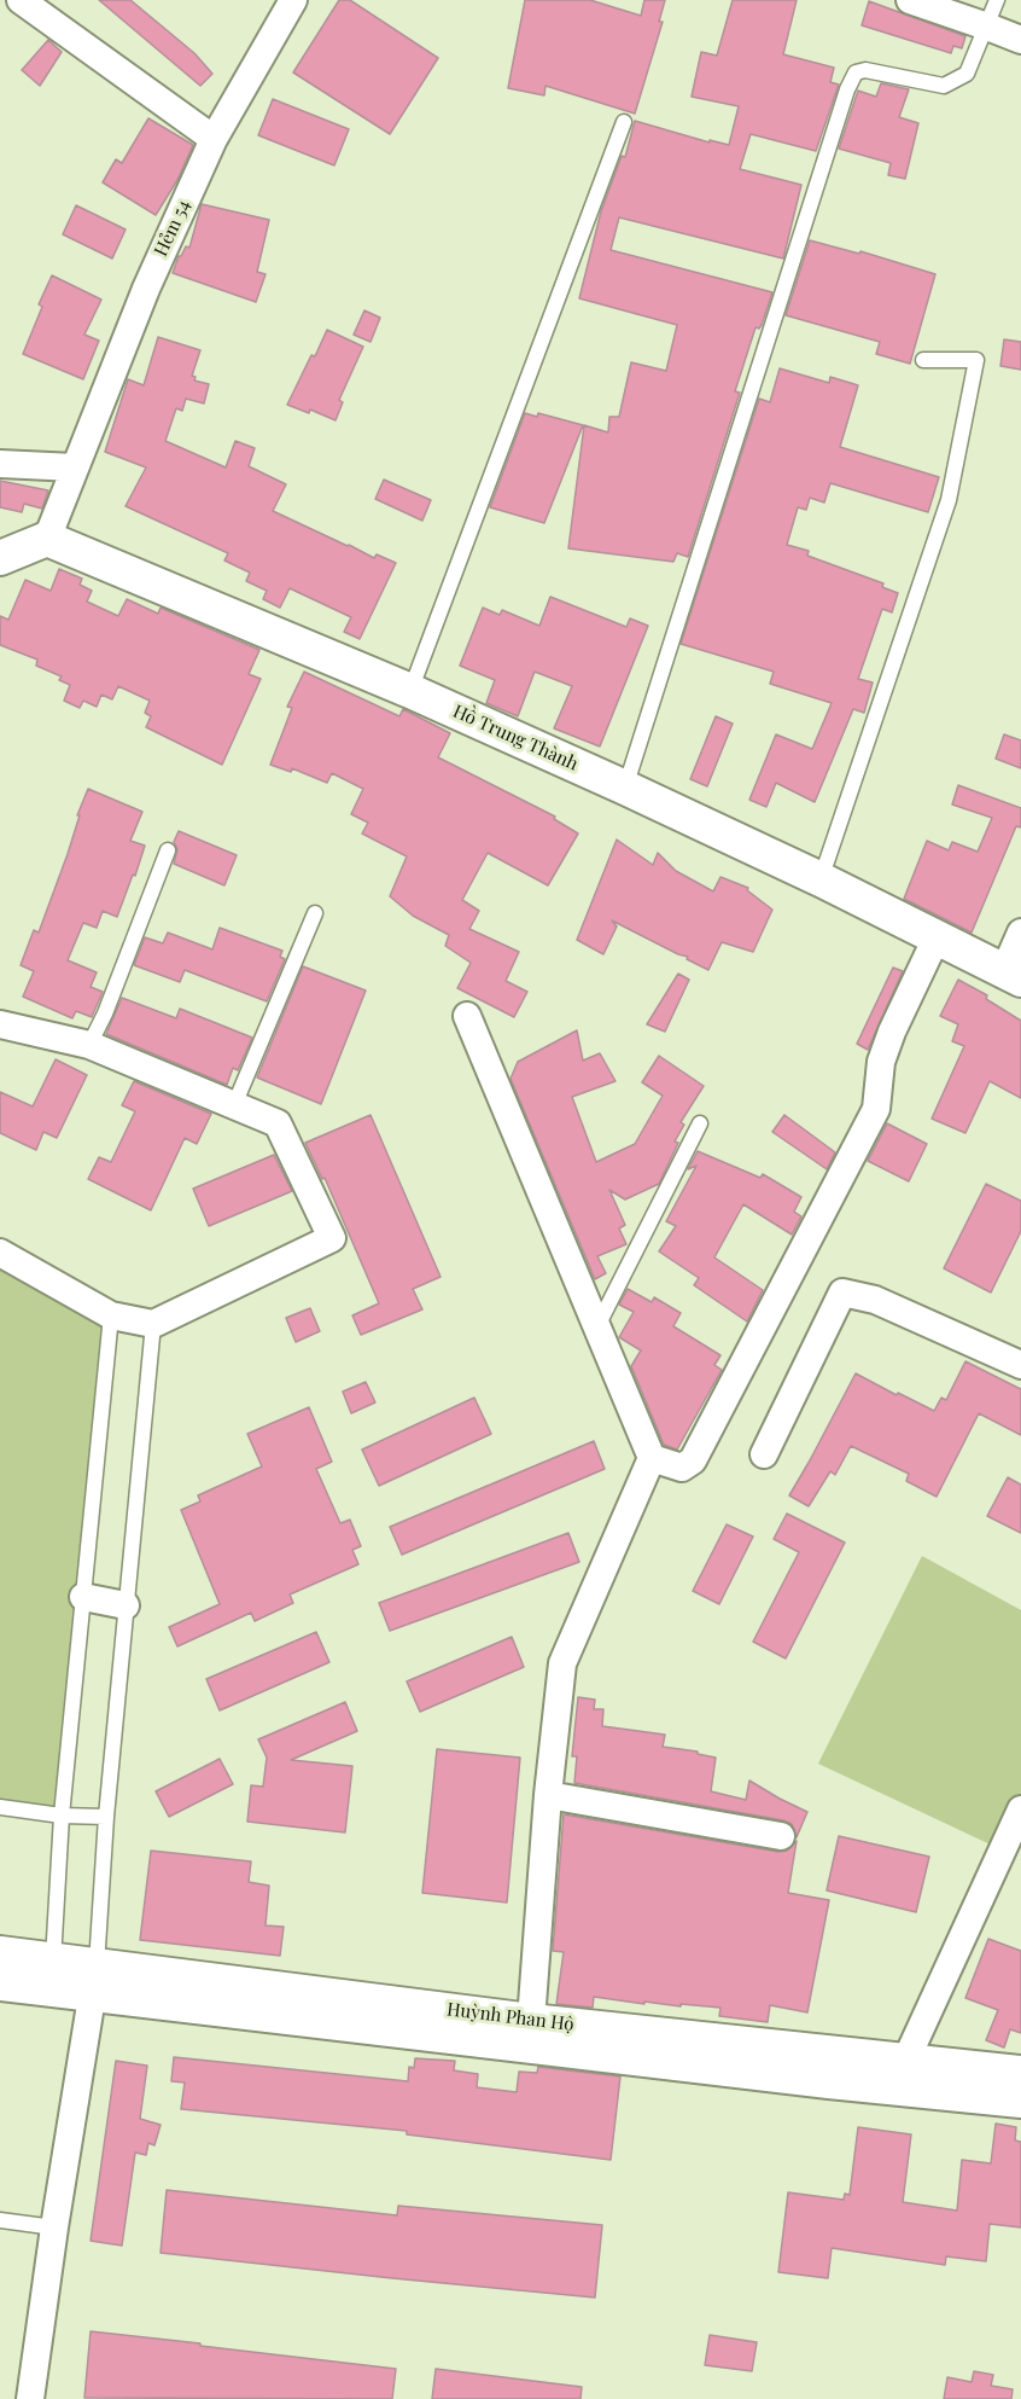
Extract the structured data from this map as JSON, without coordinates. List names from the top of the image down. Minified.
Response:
{"streets":{"street":["Hẻm 54","Hồ Trung Thành","Huỳnh Phan Hộ"]},"crossings":[["Hẻm 54","Hồ Trung Thành"]]}
